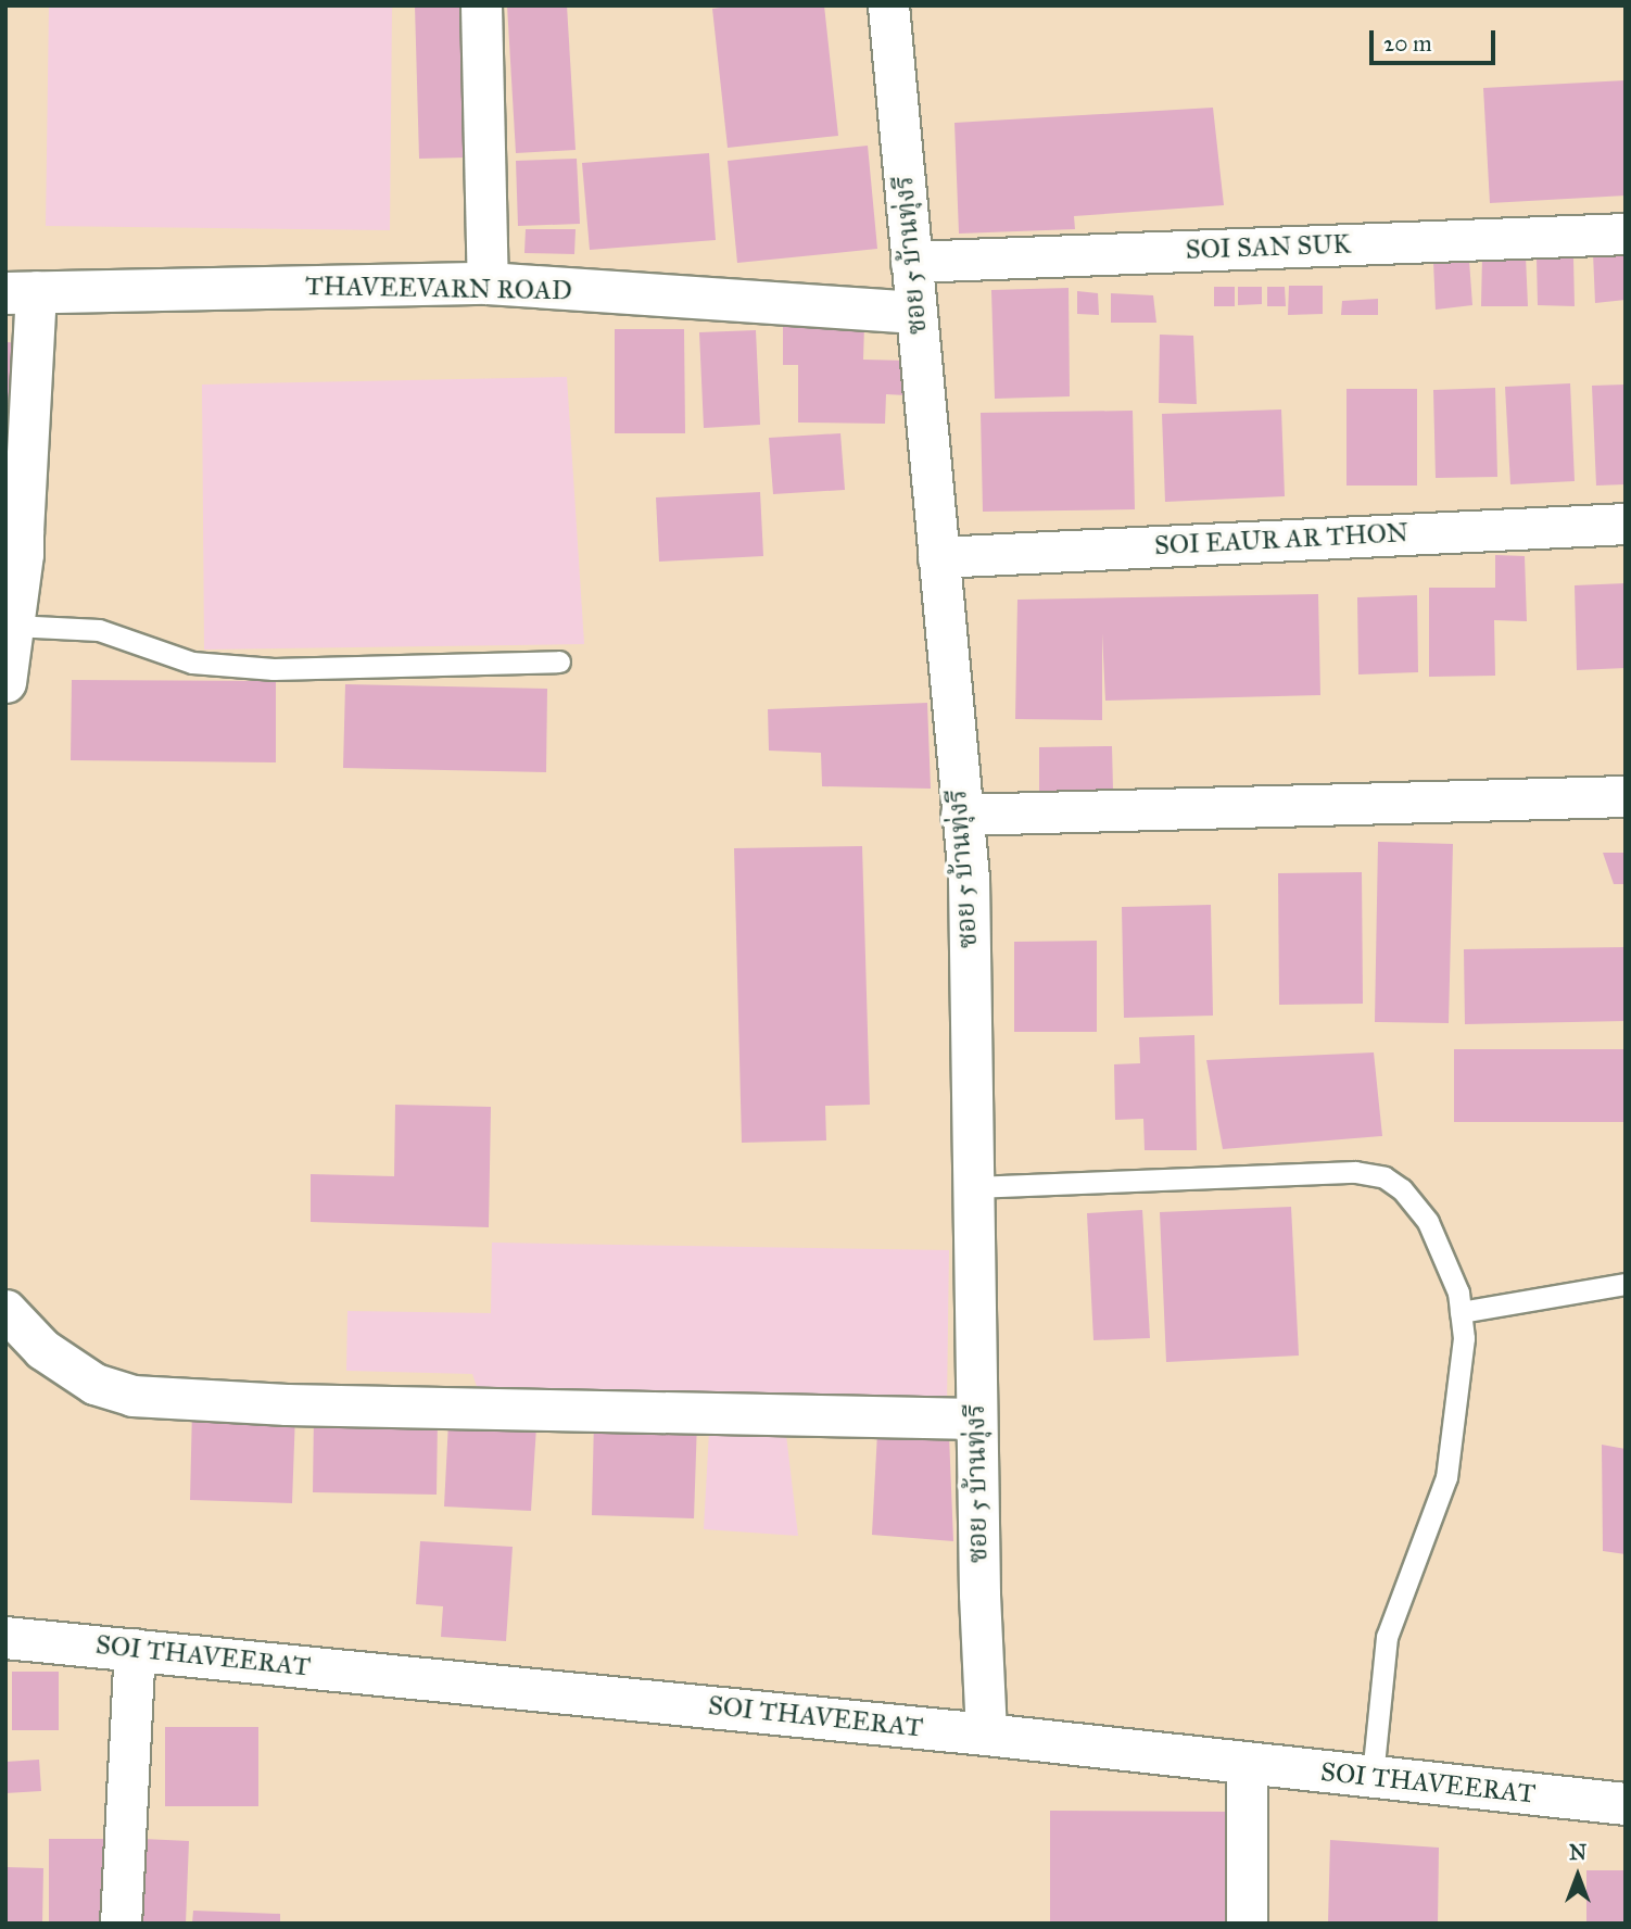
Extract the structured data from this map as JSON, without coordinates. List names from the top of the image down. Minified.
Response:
{"streets":{"street":["SOI SAN SUK","ซอย 5 บ้านทุ่งรี","THAVEEVARN ROAD","SOI EAUR AR THON","SOI THAVEERAT"]},"crossings":[["SOI SAN SUK","ซอย 5 บ้านทุ่งรี"],["ซอย 5 บ้านทุ่งรี","THAVEEVARN ROAD"],["ซอย 5 บ้านทุ่งรี","SOI EAUR AR THON"],["ซอย 5 บ้านทุ่งรี","SOI THAVEERAT"]],"scale_bar":"20 m","north":"top"}
